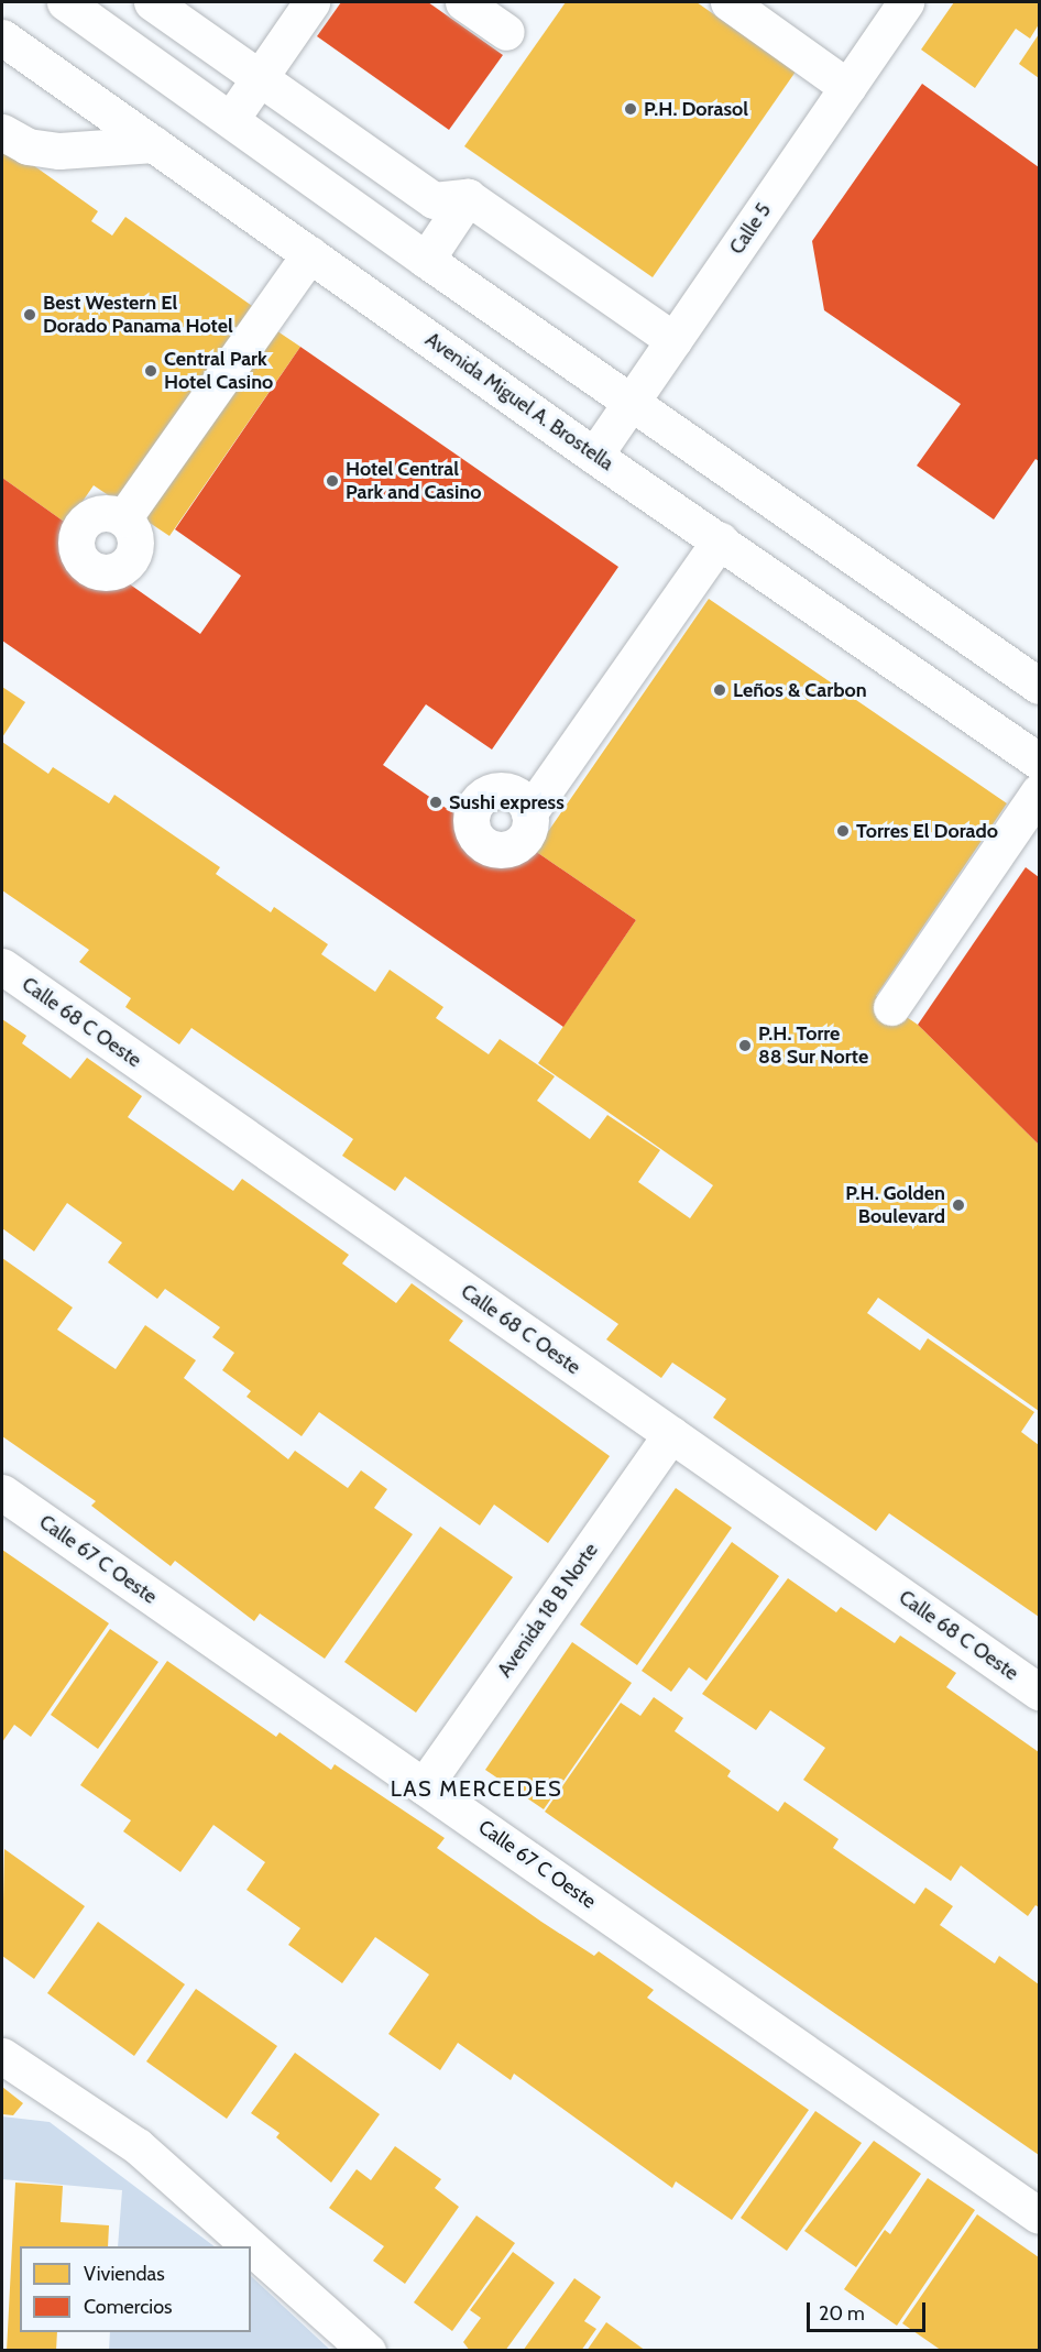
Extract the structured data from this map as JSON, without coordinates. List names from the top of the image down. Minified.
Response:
{"streets":{"street":["Calle 5","Avenida Miguel A. Brostella","Calle 68 C Oeste","Calle 67 C Oeste","Avenida 18 B Norte"]},"crossings":[["Calle 5","Avenida Miguel A. Brostella"],["Calle 68 C Oeste","Avenida 18 B Norte"],["Calle 67 C Oeste","Avenida 18 B Norte"]],"districts":["LAS MERCEDES"],"places":["P.H. Dorasol","Best Western El Dorado Panama Hotel","Central Park Hotel Casino","Hotel Central Park and Casino","Leños & Carbon","Sushi express","Torres El Dorado","P.H. Torre 88 Sur Norte","P.H. Golden Boulevard"],"legend":["Viviendas","Comercios"],"scale_bar":"20 m"}
